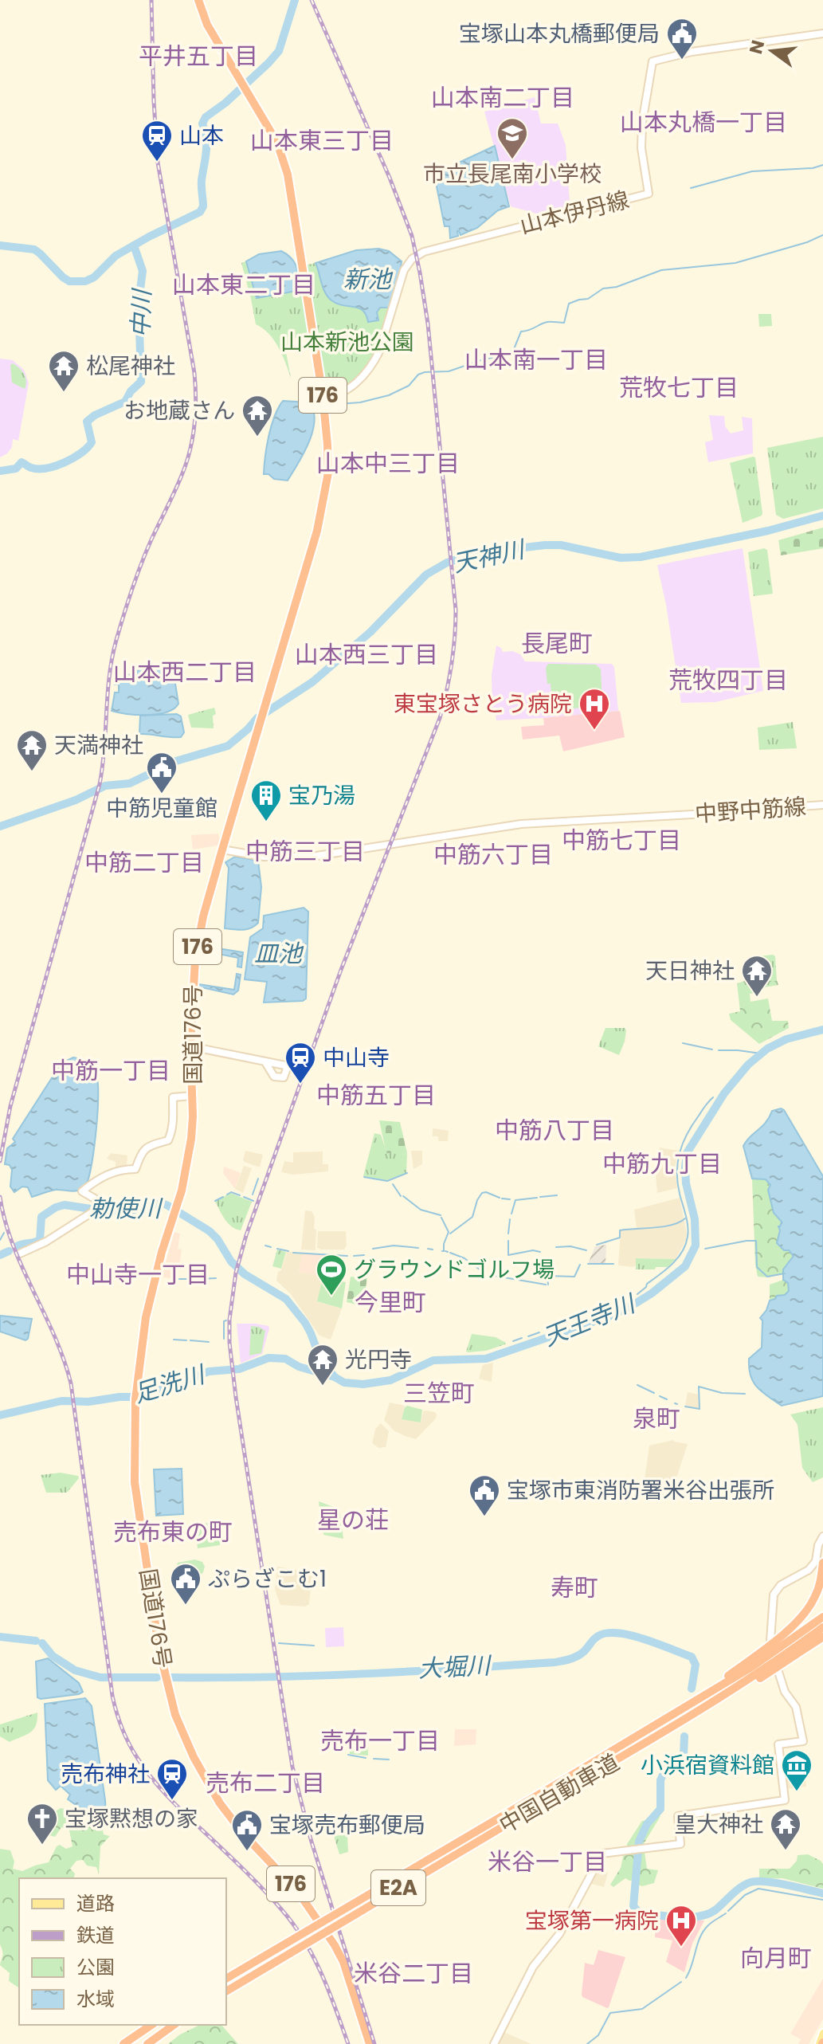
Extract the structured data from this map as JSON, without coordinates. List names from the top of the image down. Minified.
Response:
{"streets":{"highway":["176","国道176号","中国自動車道","E2A"],"main road":["山本伊丹線","中野中筋線"]},"crossings":[["山本伊丹線","国道176号"],["中野中筋線","国道176号"]],"districts":["平井五丁目","山本南二丁目","山本丸橋一丁目","山本東三丁目","山本東二丁目","山本南一丁目","荒牧七丁目","山本中三丁目","長尾町","山本西三丁目","山本西二丁目","荒牧四丁目","中筋七丁目","中筋三丁目","中筋六丁目","中筋二丁目","中筋一丁目","中筋五丁目","中筋八丁目","中筋九丁目","中山寺一丁目","今里町","三笠町","泉町","星の荘","売布東の町","寿町","売布一丁目","売布二丁目","米谷一丁目","向月町","米谷二丁目"],"water":["新池","中川","天神川","皿池","勅使川","天王寺川","足洗川","大堀川"],"parks":["山本新池公園"],"places":{"public building":["宝塚山本丸橋郵便局","中筋児童館","宝塚市東消防署米谷出張所","ぷらざこむ1","宝塚売布郵便局"],"school or university":["市立長尾南小学校"],"station":["山本","中山寺","売布神社"],"temple":["松尾神社","お地蔵さん","天満神社","天日神社","光円寺","皇大神社"],"hospital":["東宝塚さとう病院","宝塚第一病院"],"building":["宝乃湯"],"sports":["グラウンドゴルフ場"],"museum":["小浜宿資料館"],"church":["宝塚黙想の家"]},"legend":["道路","鉄道","公園","水域"],"north":"left"}
